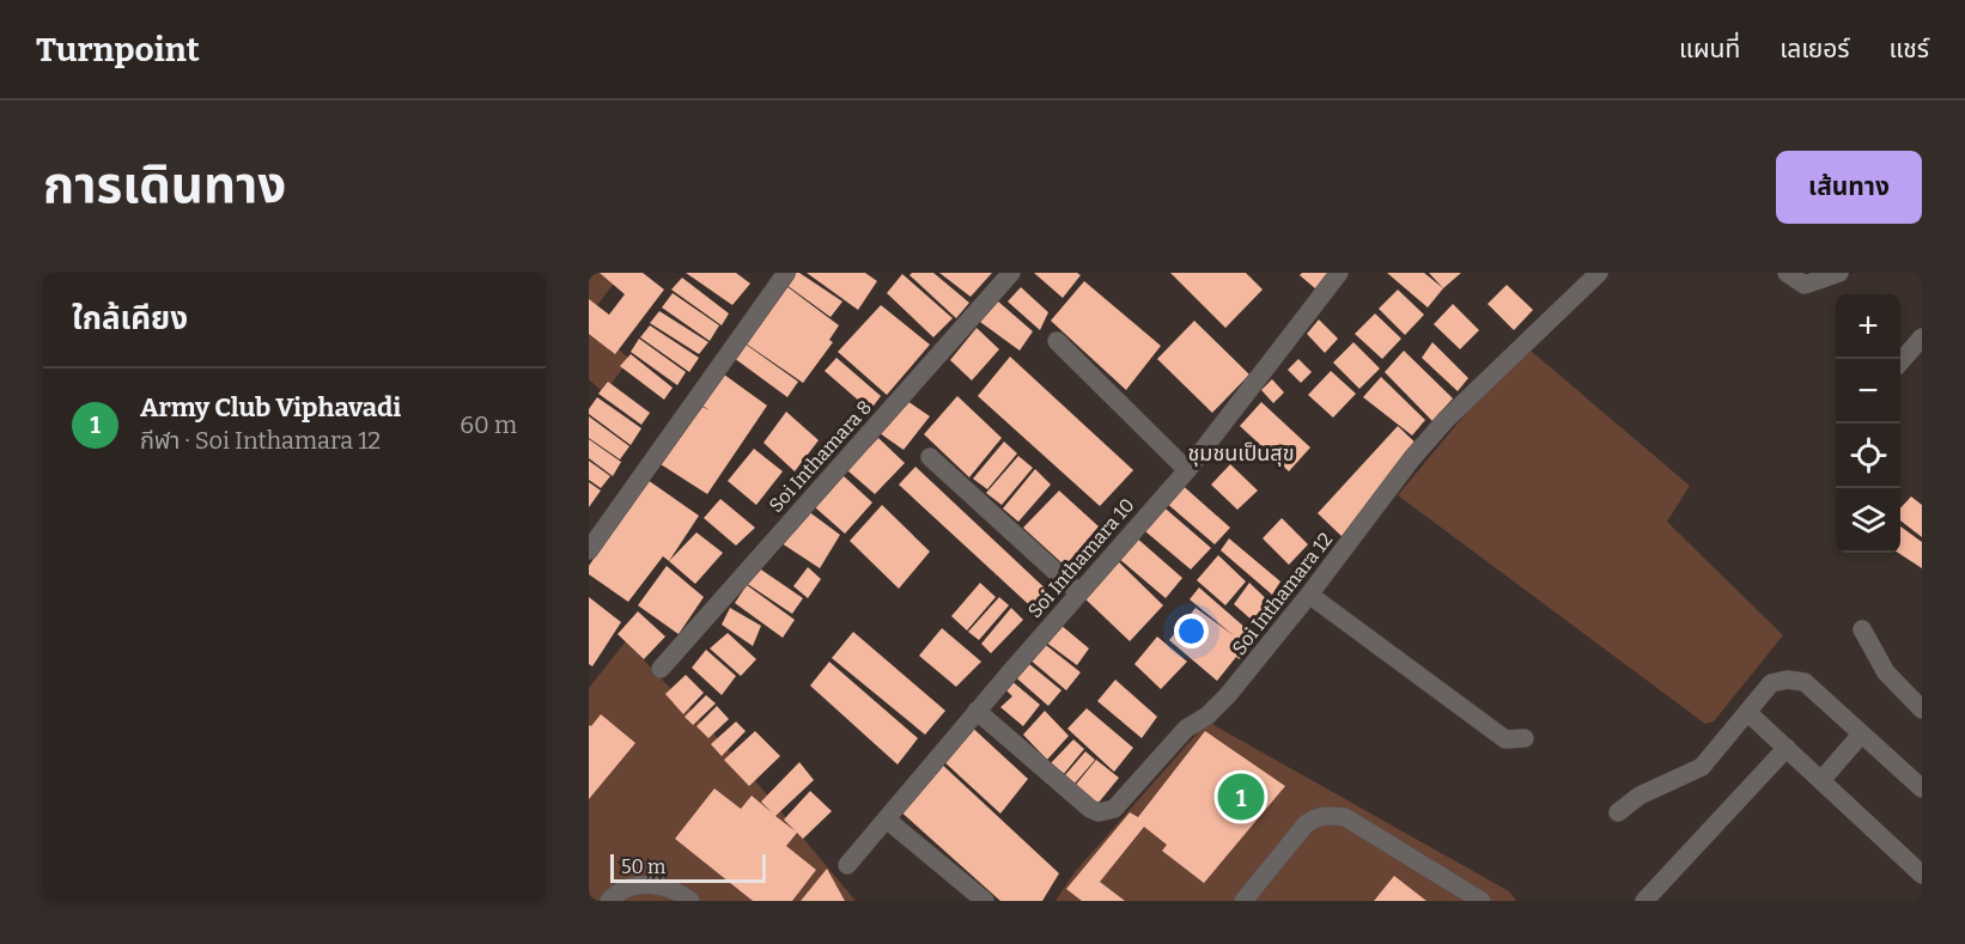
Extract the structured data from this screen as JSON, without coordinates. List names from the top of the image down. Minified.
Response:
{"streets":{"street":["Soi Inthamara 8","Soi Inthamara 10","Soi Inthamara 12"]},"crossings":[["Soi Inthamara 10","Soi Inthamara 12"]],"districts":["ชุมชนเป็นสุข"],"scale_bar":"50 m","page":{"header":"Turnpoint","nav":["แผนที่","เลเยอร์","แชร์"],"title":"การเดินทาง","buttons":"เส้นทาง","heading":"ใกล้เคียง","map_buttons":["+","−"],"list":[{"mark":"1","name":"Army Club Viphavadi","note":"กีฬา · Soi Inthamara 12","value":"60 m"}],"pins":"1","scale":"50 m"}}
